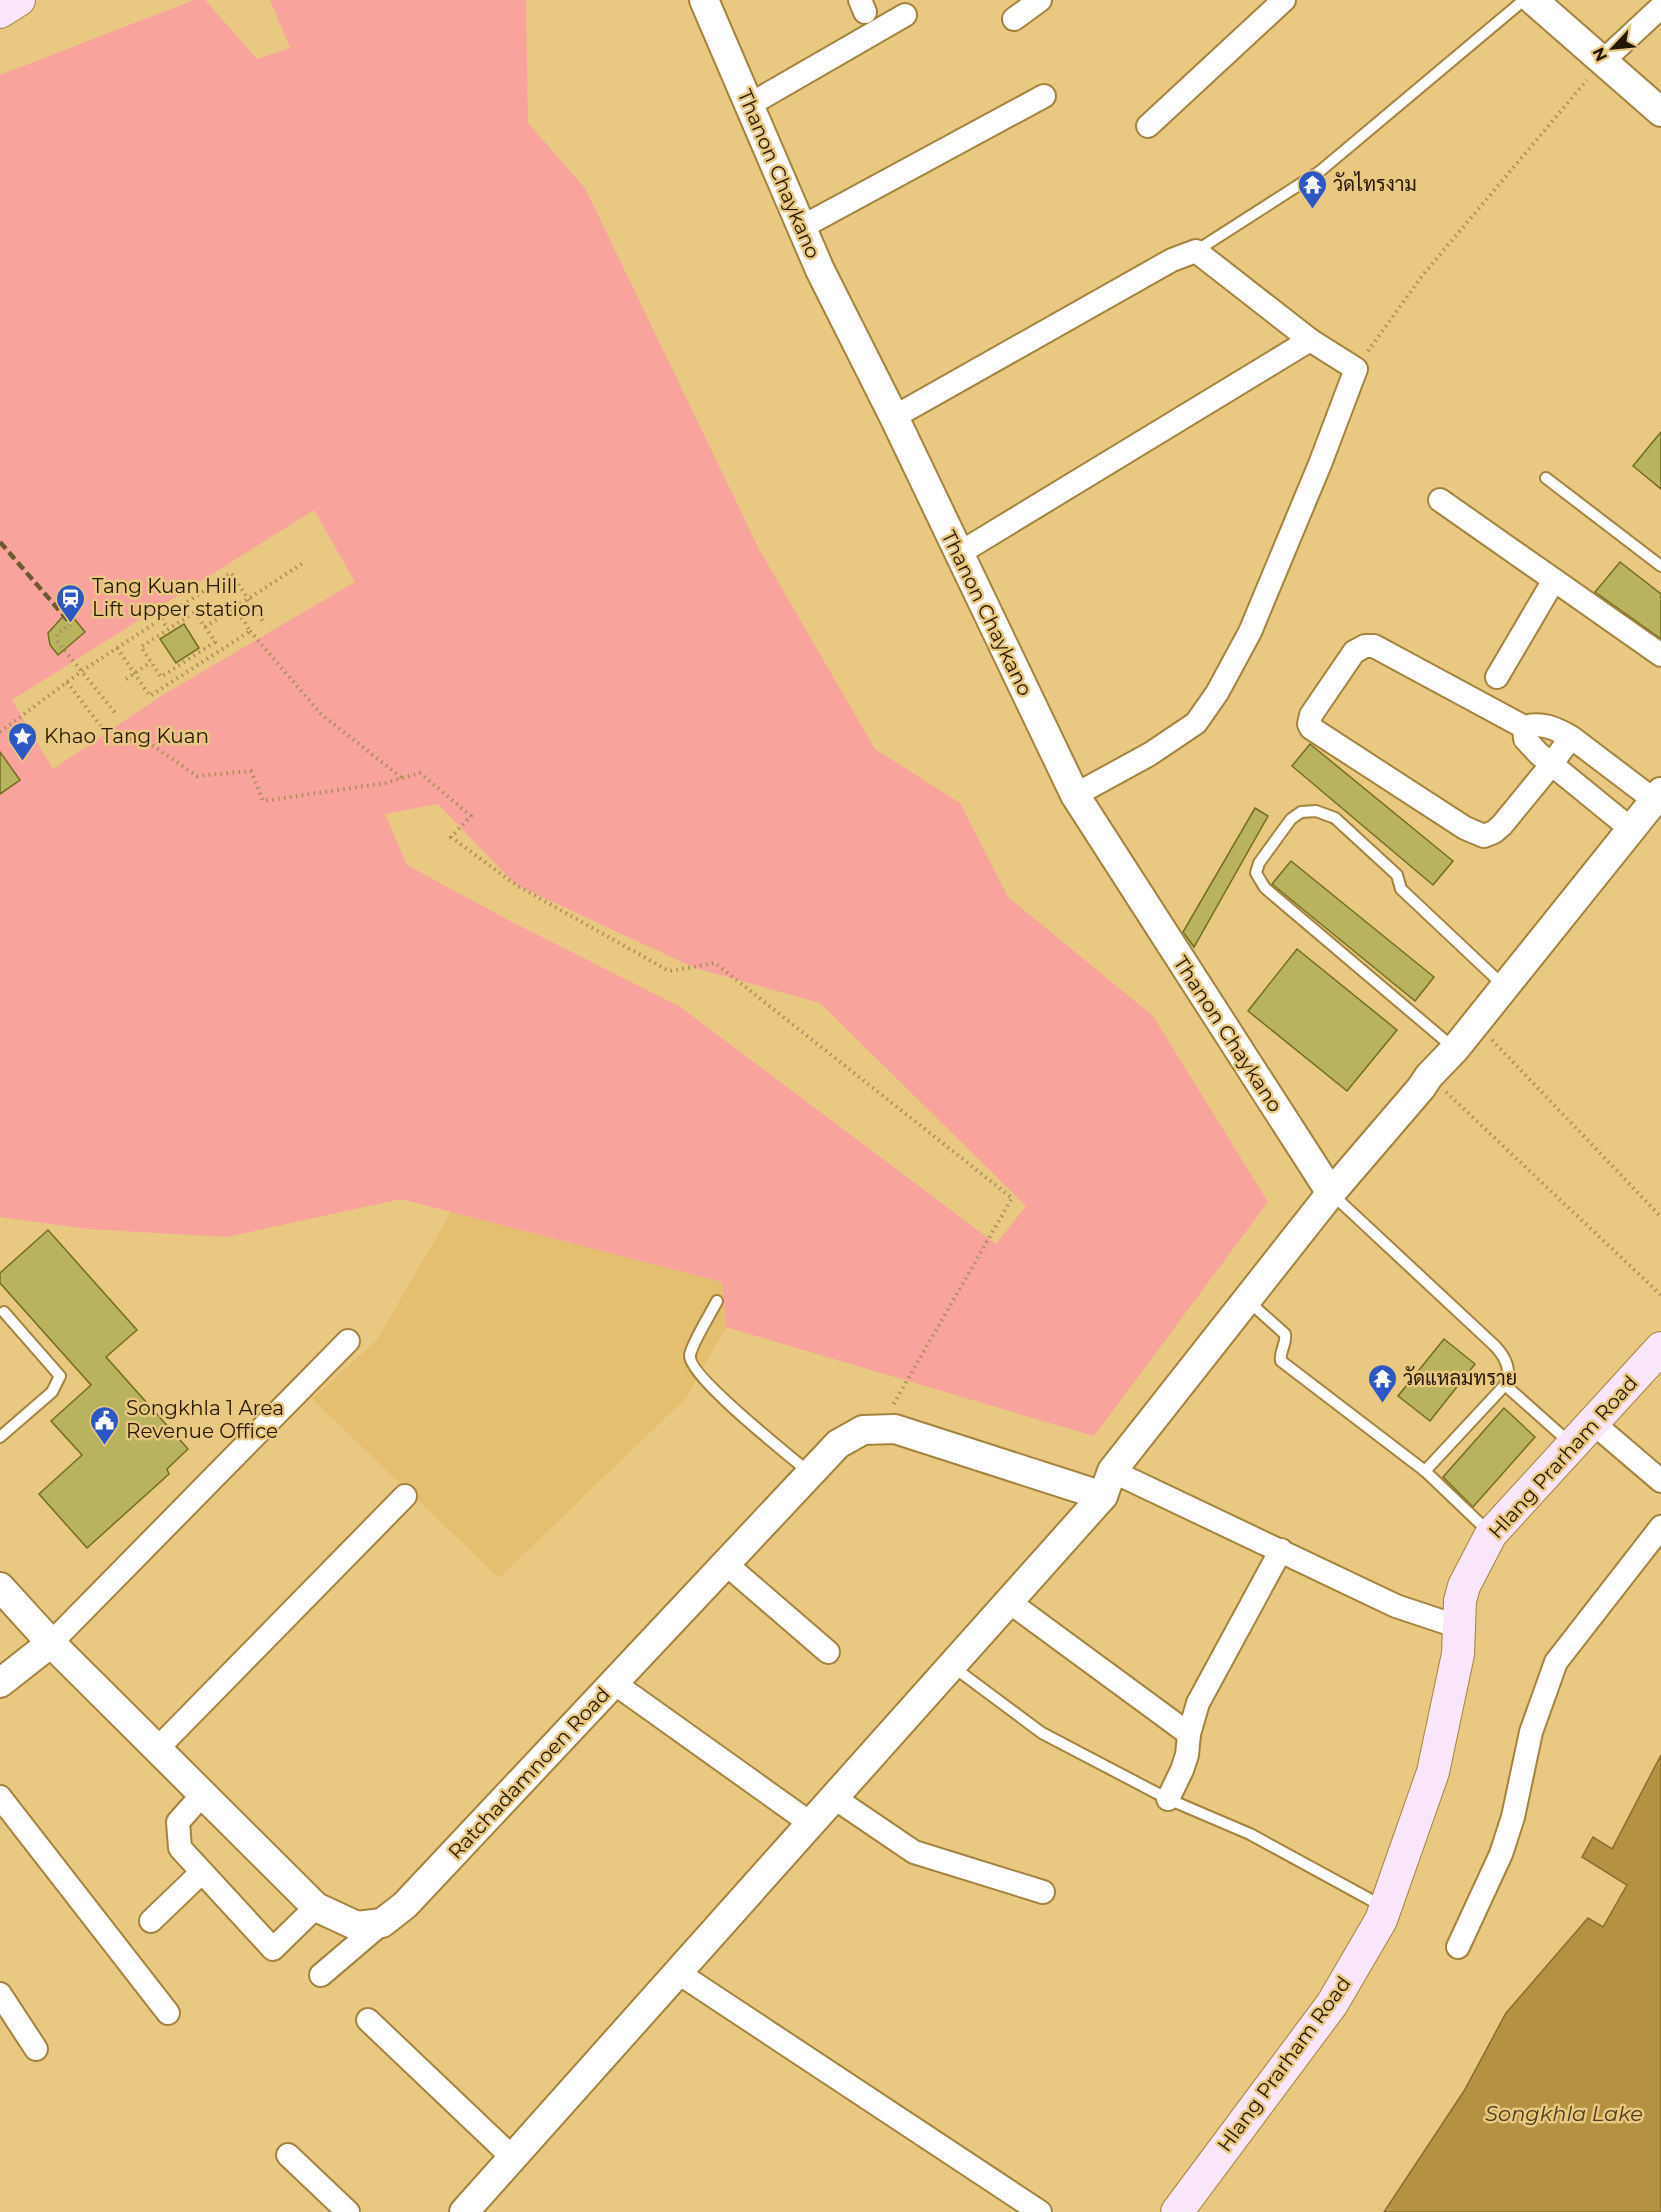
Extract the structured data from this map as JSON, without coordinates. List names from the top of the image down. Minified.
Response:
{"streets":{"main road":["Hlang Prarham Road"],"street":["Thanon Chaykano","Ratchadamnoen Road"]},"water":["Songkhla Lake"],"places":{"temple":["วัดไทรงาม","วัดแหลมทราย"],"station":["Tang Kuan Hill Lift upper station"],"place":["Khao Tang Kuan"],"public building":["Songkhla 1 Area Revenue Office"]},"north":"bottom left"}
